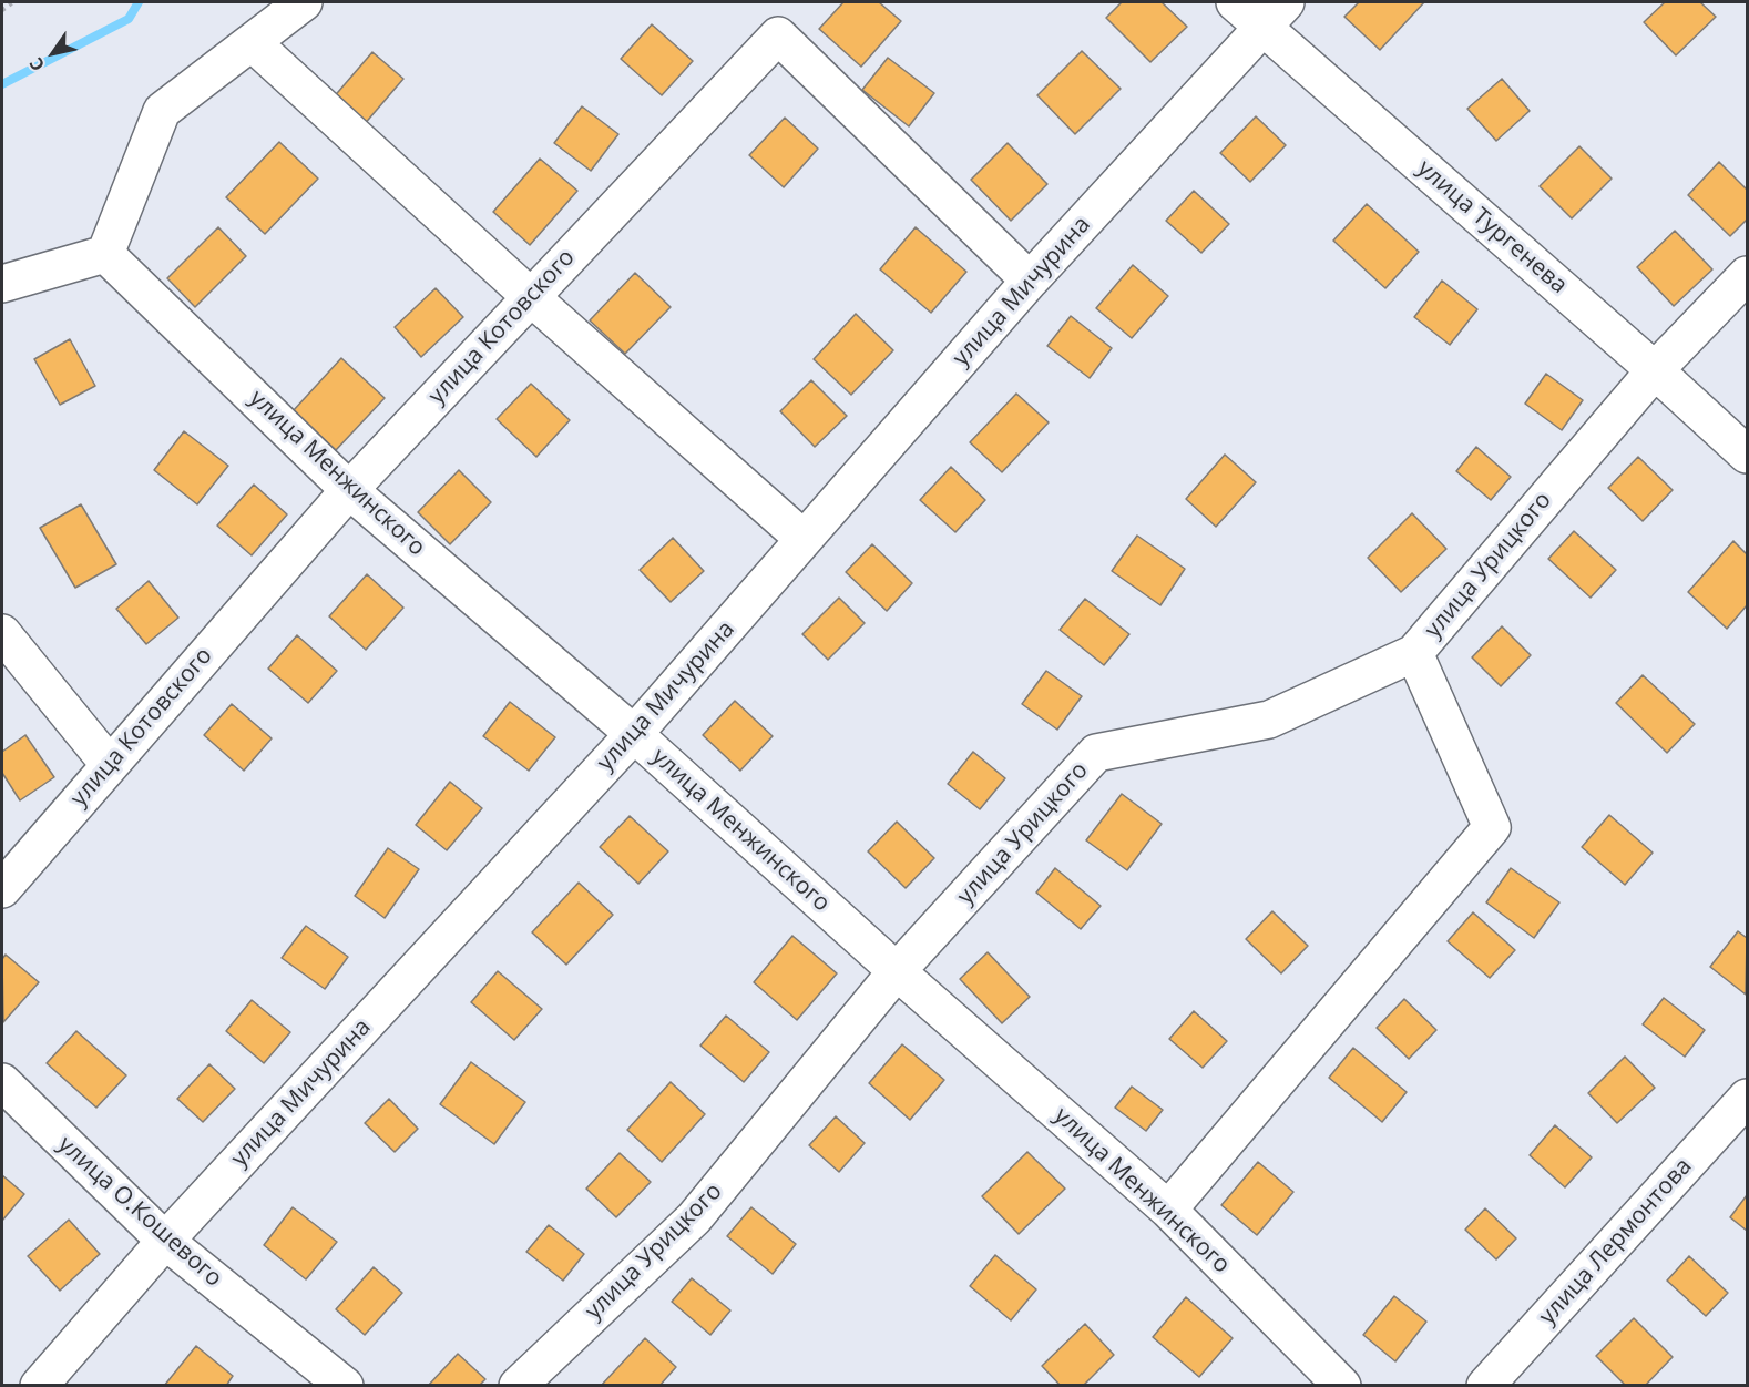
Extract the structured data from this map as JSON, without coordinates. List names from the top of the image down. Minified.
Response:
{"streets":{"street":["улица Тургенева","улица Мичурина","улица Котовского","улица Менжинского","улица Урицкого","улица О.Кошевого","улица Лермонтова"]},"crossings":[["улица Тургенева","улица Мичурина"],["улица Тургенева","улица Урицкого"],["улица Мичурина","улица Котовского"],["улица Мичурина","улица Менжинского"],["улица Мичурина","улица О.Кошевого"],["улица Котовского","улица Менжинского"],["улица Менжинского","улица Урицкого"]],"north":"bottom left"}
